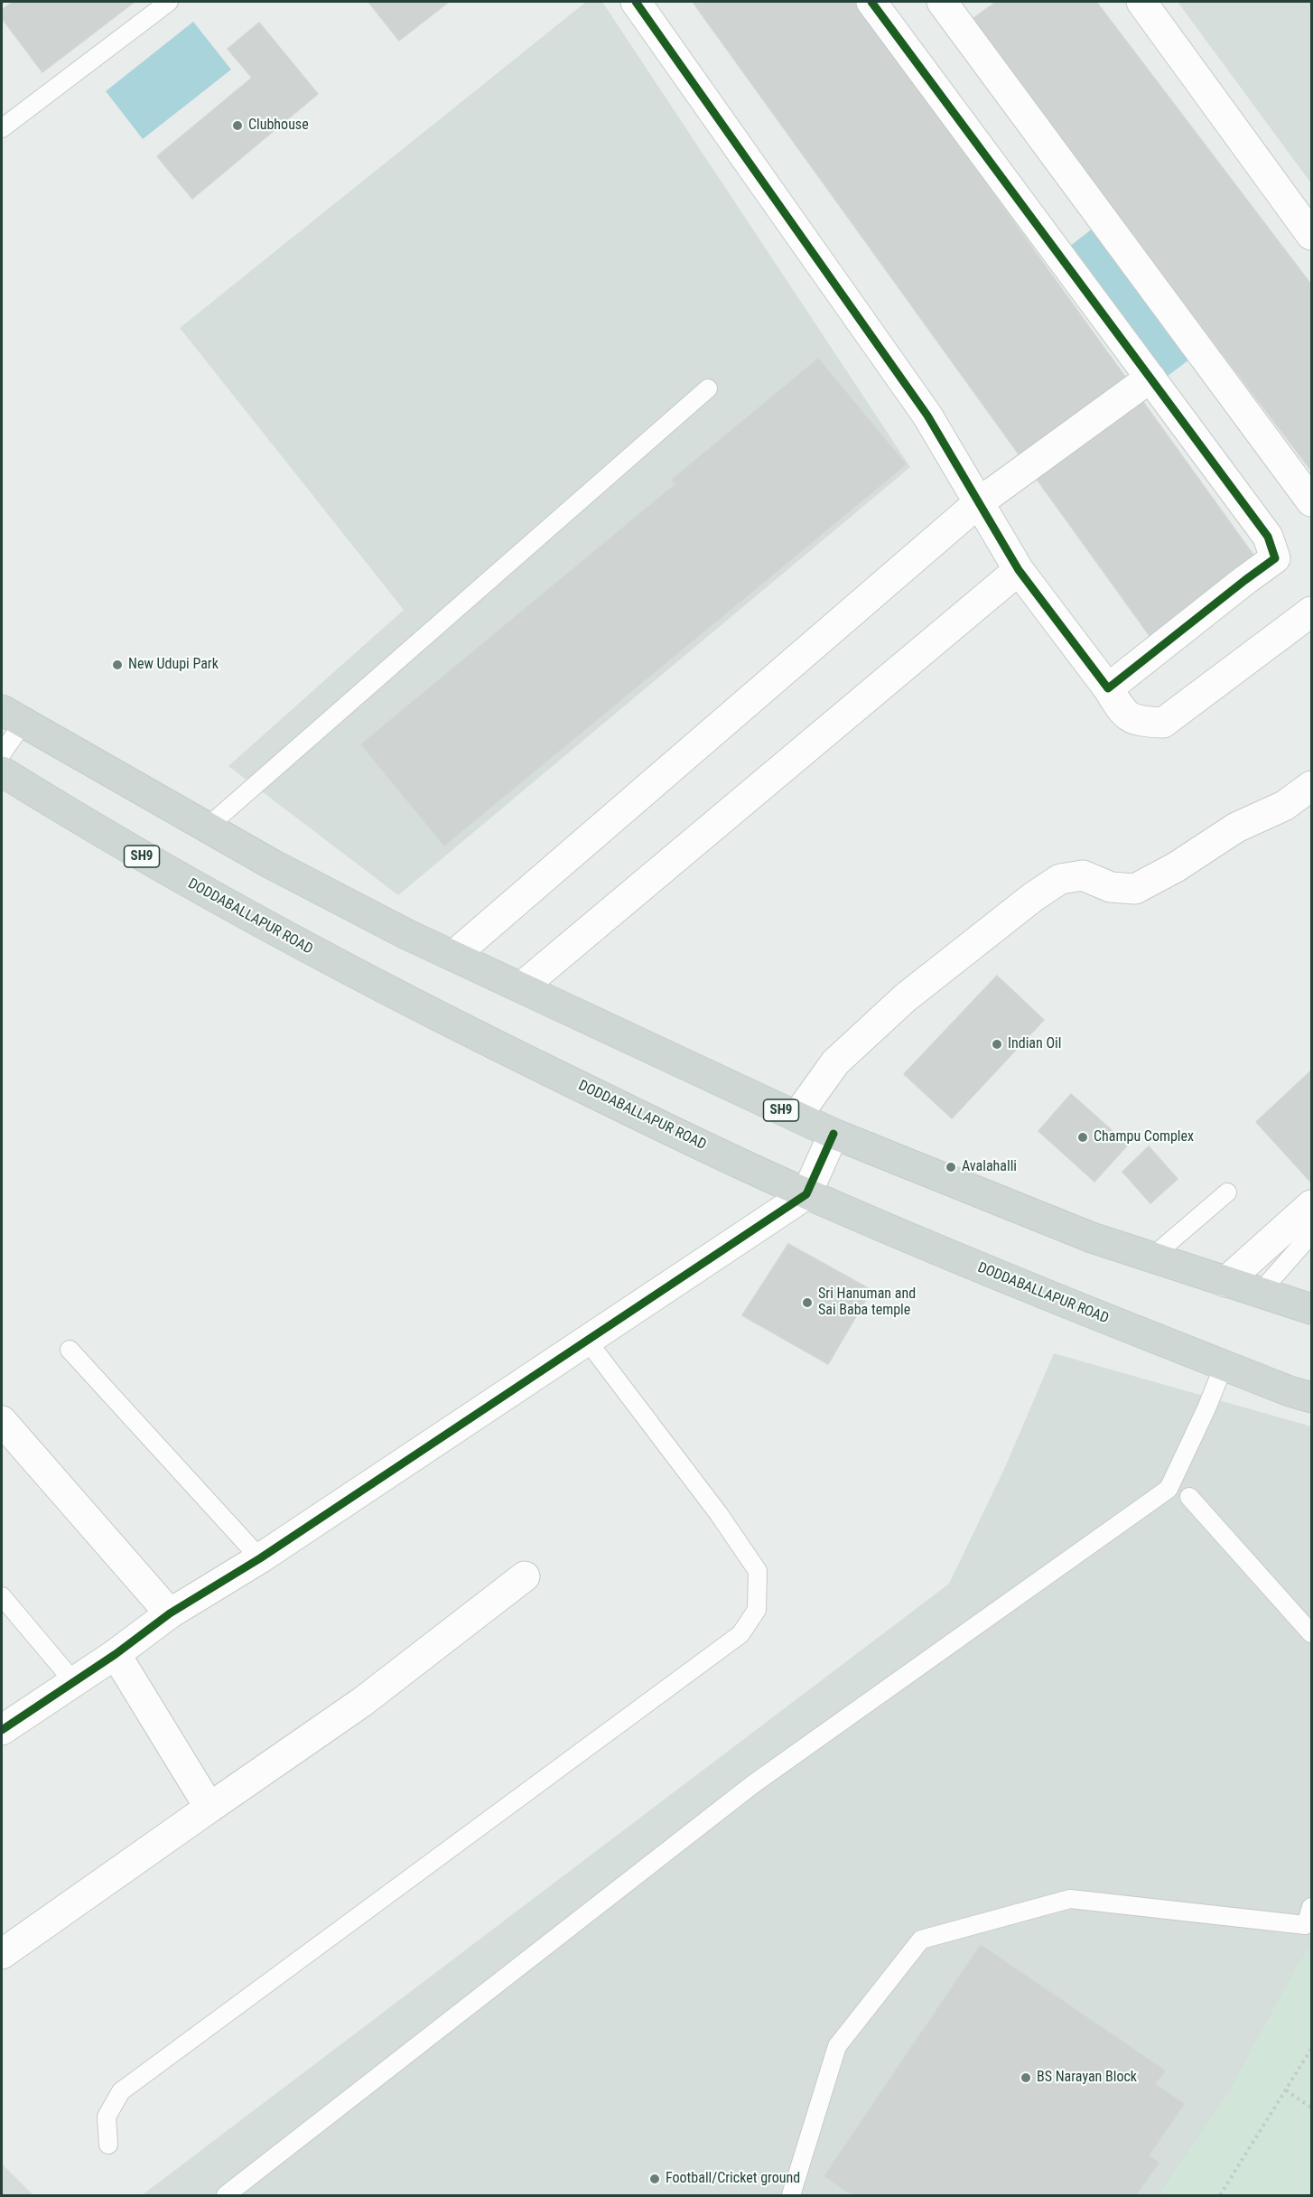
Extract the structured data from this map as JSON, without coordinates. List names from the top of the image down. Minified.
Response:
{"streets":{"main road":["SH9","DODDABALLAPUR ROAD"]},"places":["Clubhouse","New Udupi Park","Indian Oil","Champu Complex","Avalahalli","Sri Hanuman and Sai Baba temple","BS Narayan Block","Football/Cricket ground"]}
